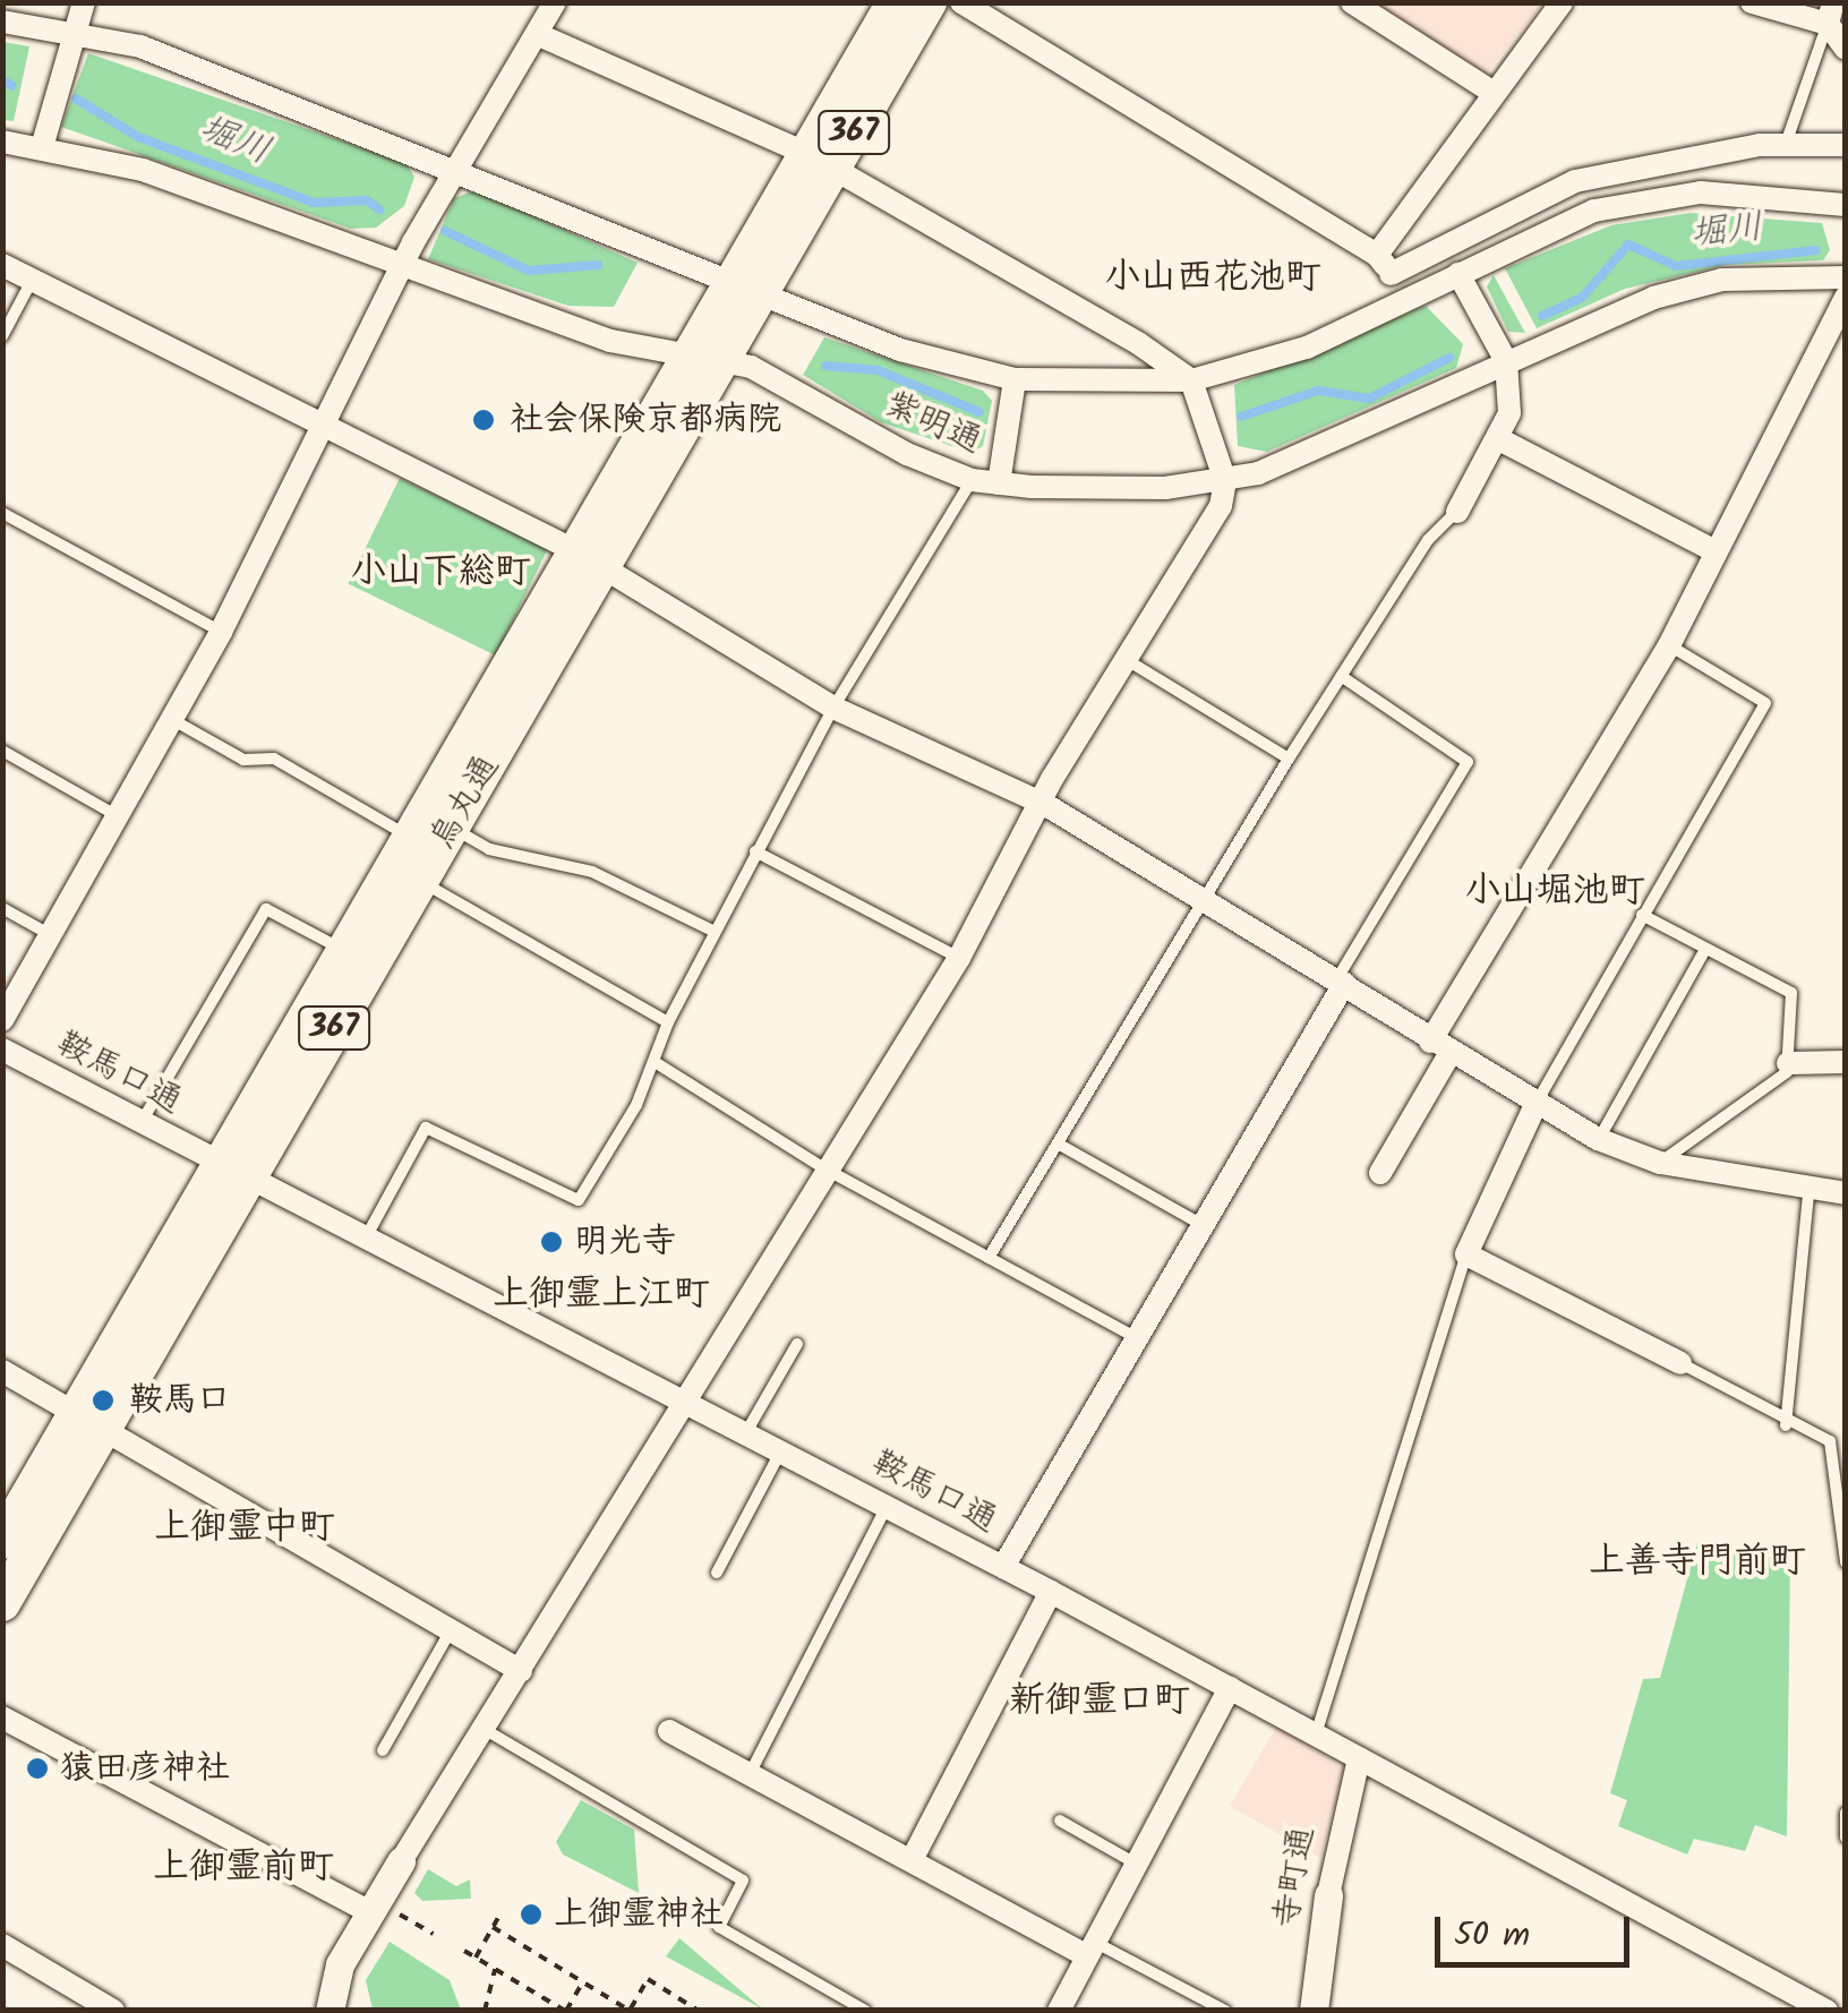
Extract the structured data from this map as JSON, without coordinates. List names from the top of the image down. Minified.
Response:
{"streets":{"highway":["367","烏丸通"],"street":["紫明通","鞍馬口通","寺町通"]},"crossings":[["紫明通","烏丸通"],["烏丸通","鞍馬口通"],["鞍馬口通","寺町通"]],"districts":["小山西花池町","小山下総町","小山堀池町","上御霊上江町","上御霊中町","上善寺門前町","新御霊口町","上御霊前町"],"water":["堀川"],"places":["社会保険京都病院","明光寺","鞍馬口","猿田彦神社","上御霊神社"],"scale_bar":"50 m"}
